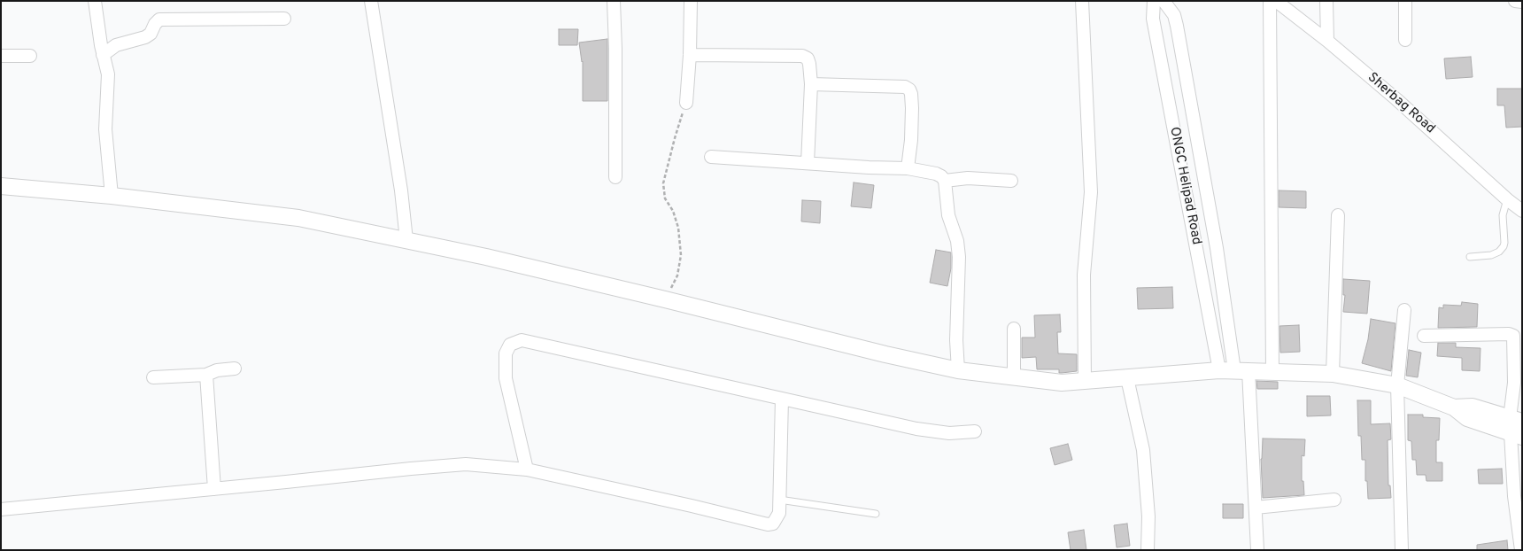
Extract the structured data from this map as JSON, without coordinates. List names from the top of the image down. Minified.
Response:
{"streets":{"street":["Sherbag Road","ONGC Helipad Road"]}}
